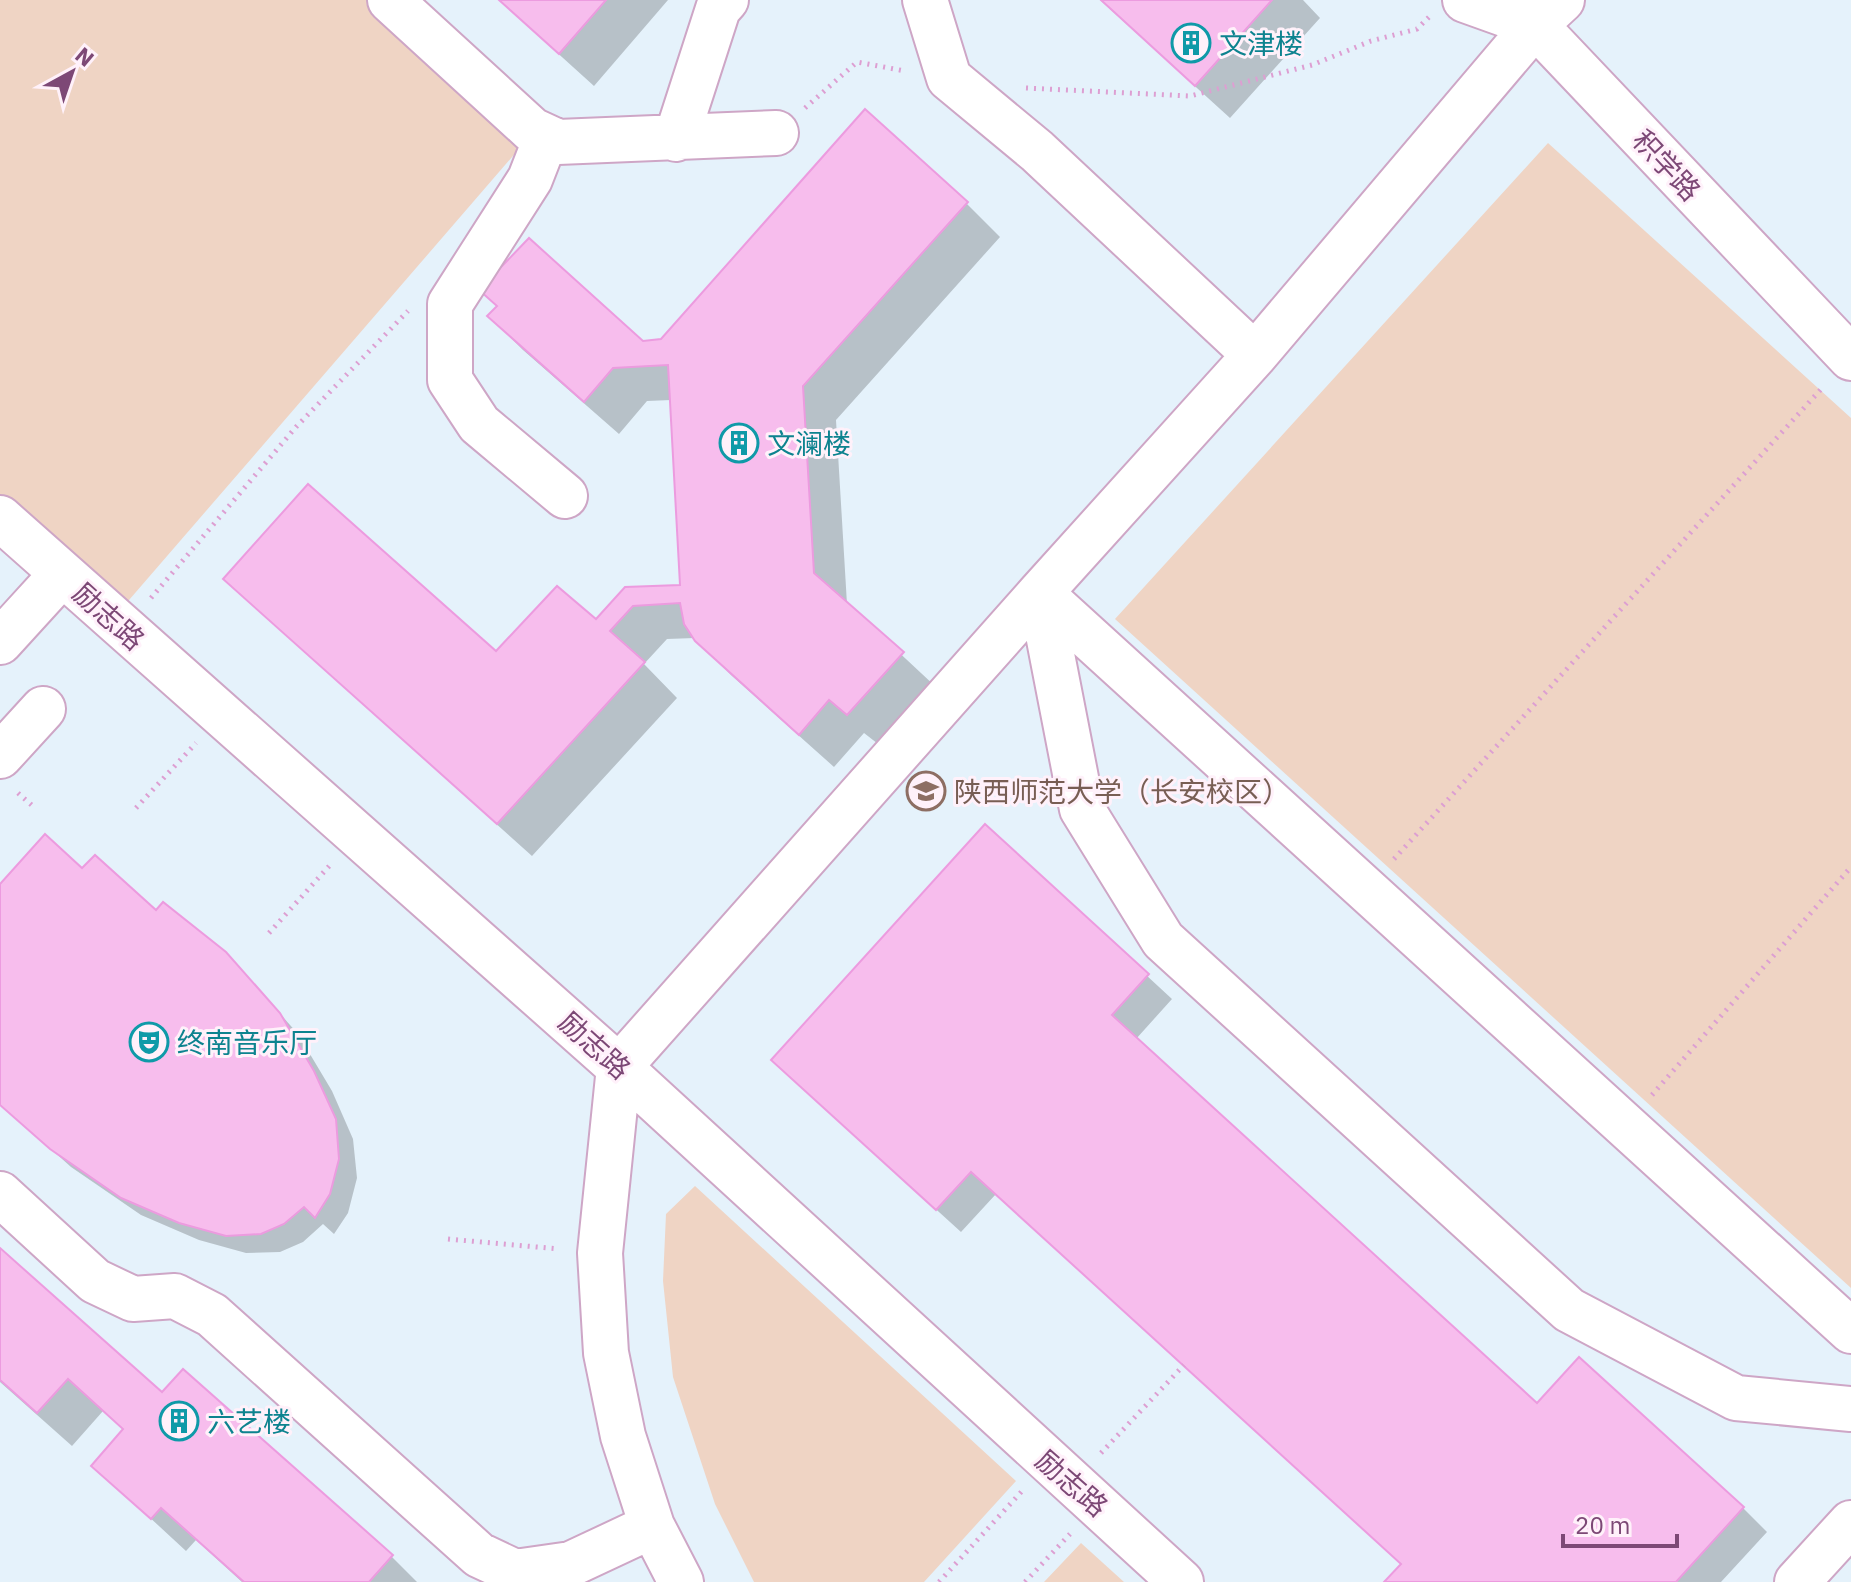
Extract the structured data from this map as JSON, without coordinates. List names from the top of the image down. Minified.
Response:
{"streets":{"street":["积学路","励志路"]},"places":{"building":["文津楼","文澜楼","六艺楼"],"school or university":["陕西师范大学（长安校区）"],"theatre":["终南音乐厅"]},"scale_bar":"20 m","north":"top right"}
